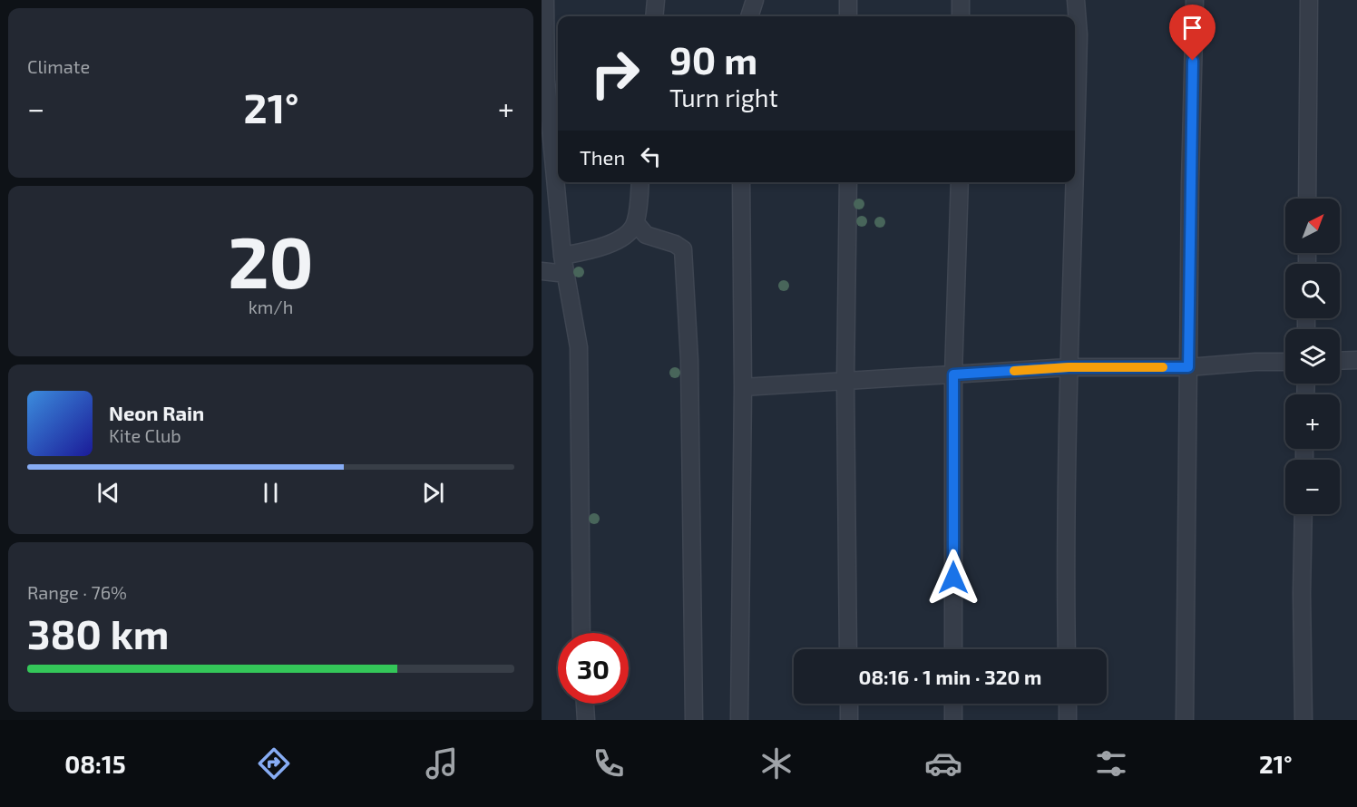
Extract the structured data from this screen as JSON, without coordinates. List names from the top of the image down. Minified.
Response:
{"north":"top right","page":{"tile":["Climate",["20","km/h"],["Range · 76%","380 km"]],"turn":["90 m","Turn right"],"heat":["−","21°","+"],"then":"Then","map_buttons":["+","−"],"song":["Neon Rain","Kite Club"],"limit":"30","trip":"08:16 · 1 min · 320 m","tabs":["08:15","21°"]}}
